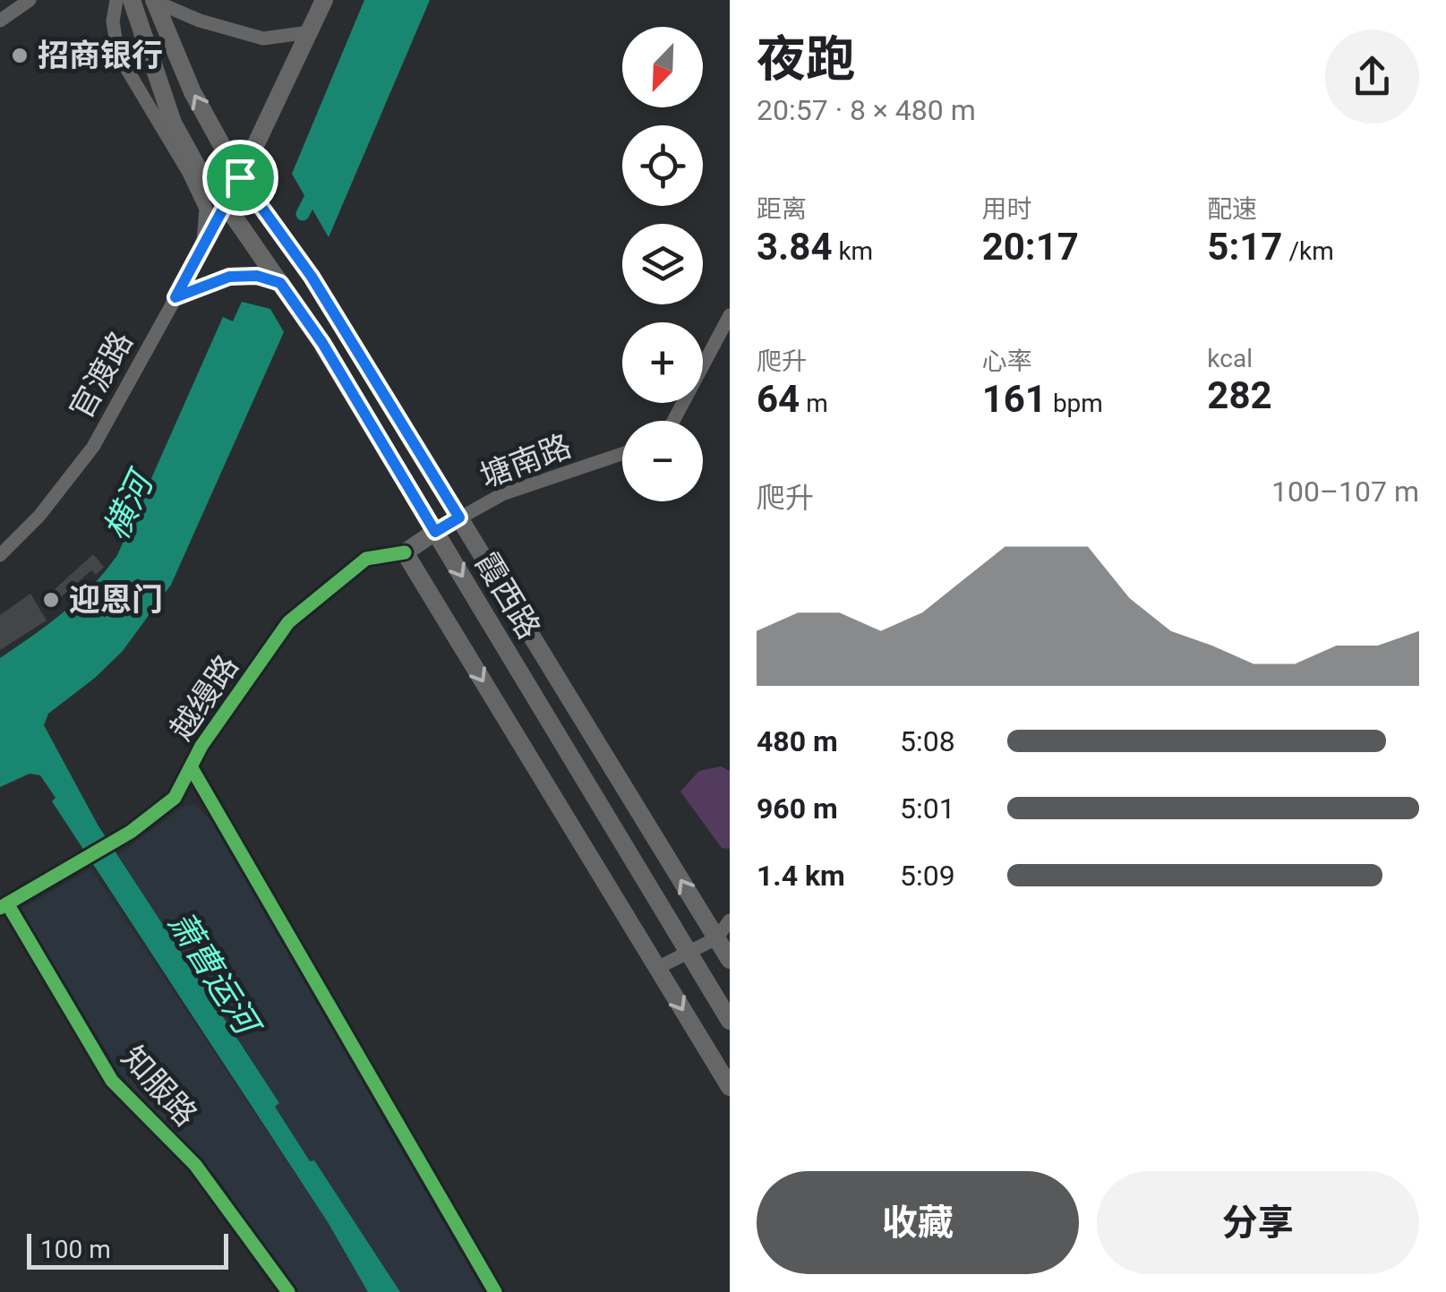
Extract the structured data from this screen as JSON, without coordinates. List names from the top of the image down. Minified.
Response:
{"streets":{"main road":["霞西路"],"street":["官渡路","塘南路","越缦路","知服路"]},"crossings":[["官渡路","霞西路"],["塘南路","霞西路"],["越缦路","知服路"]],"water":["横河","萧曹运河"],"places":["招商银行","迎恩门"],"scale_bar":"100 m","north":"bottom left","page":{"heading":["夜跑","20:57 · 8 × 480 m"],"map_buttons":["+","−"],"stats":[["距离","3.84 km"],["用时","20:17"],["配速","5:17 /km"],["爬升","64 m"],["心率","161 bpm"],["kcal","282"]],"chart":["爬升","100–107 m"],"list":[{"name":"480 m","note":"5:08"},{"name":"960 m","note":"5:01"},{"name":"1.4 km","note":"5:09"}],"buttons":["收藏","分享"],"scale":"100 m"}}
